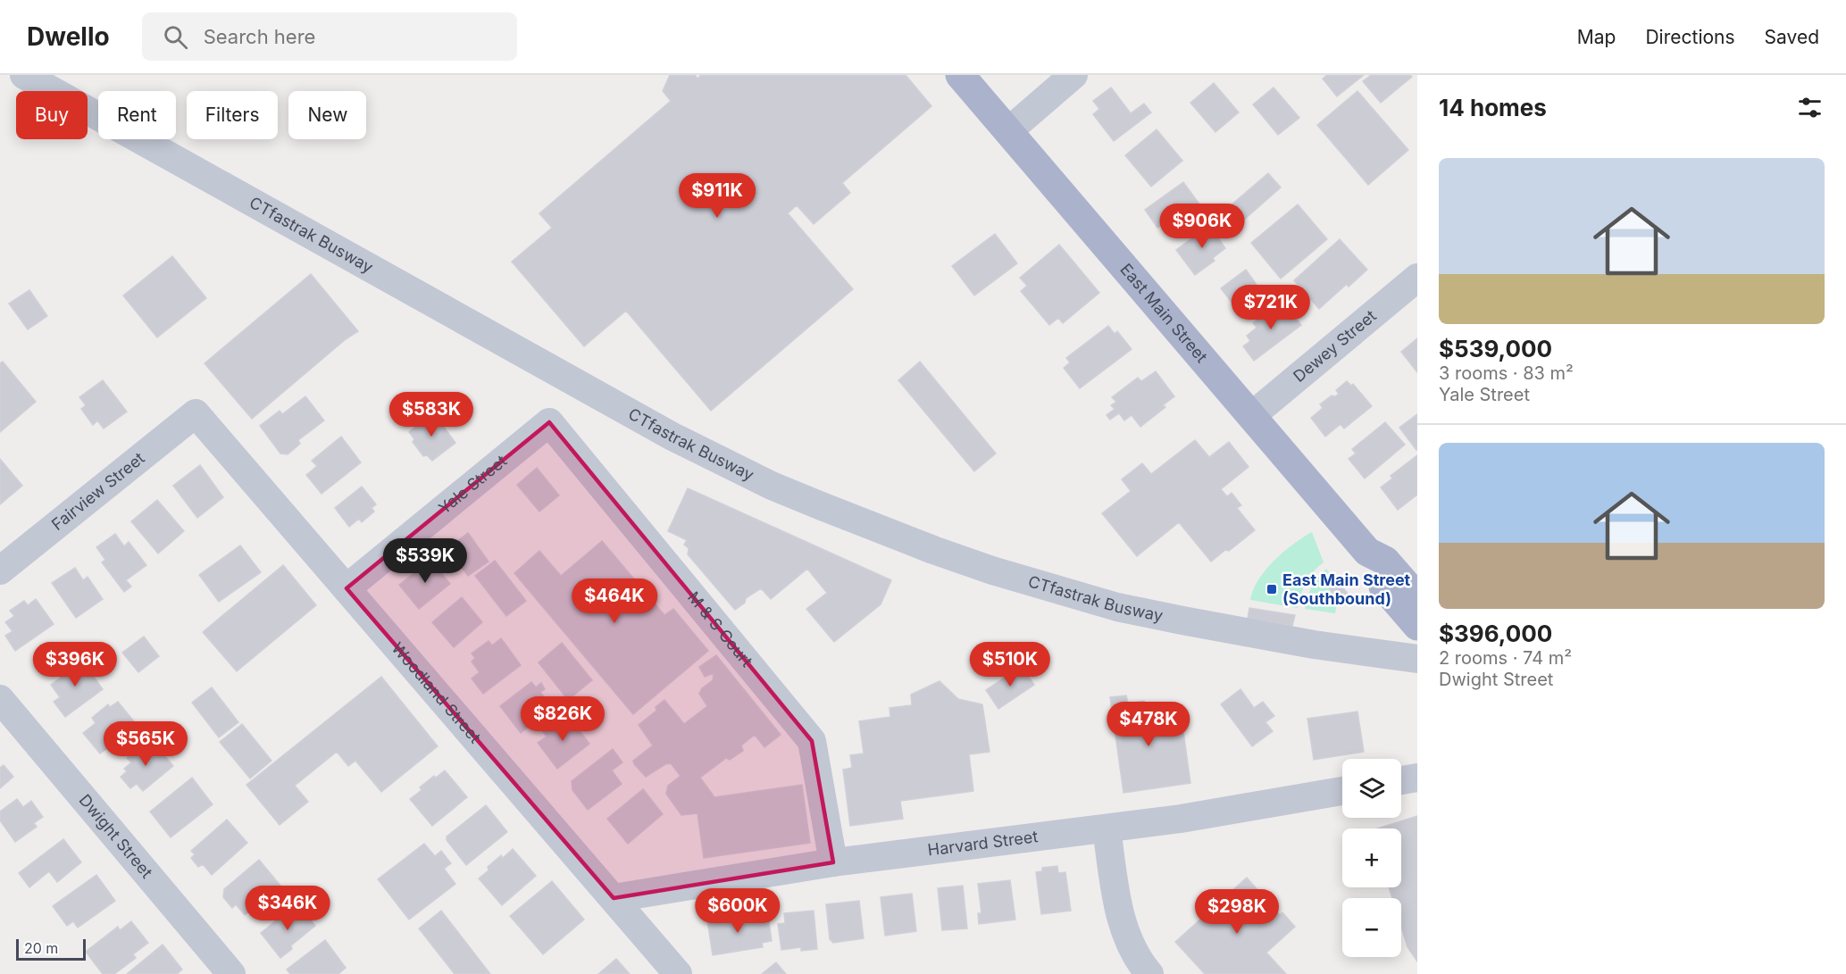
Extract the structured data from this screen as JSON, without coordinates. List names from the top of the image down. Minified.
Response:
{"streets":{"main road":["East Main Street"],"street":["CTfastrak Busway","Dewey Street","Yale Street","Fairview Street","M & S Court","Woodland Street","Dwight Street","Harvard Street"]},"crossings":[["East Main Street","Dewey Street"],["Yale Street","M & S Court"],["Yale Street","Woodland Street"],["Fairview Street","Woodland Street"],["M & S Court","Harvard Street"],["Woodland Street","Harvard Street"]],"places":{"transit":["East Main Street (Southbound)"]},"scale_bar":"20 m","page":{"header":"Dwello","search":"Search here","nav":["Map","Directions","Saved"],"heading":"14 homes","chip":["Buy","Rent","Filters","New"],"list":[{"name":"$539,000","note":"3 rooms · 83 m² · Yale Street"},{"name":"$396,000","note":"2 rooms · 74 m² · Dwight Street"}],"price":["$911K","$906K","$721K","$583K","$539K","$464K","$396K","$510K","$826K","$478K","$565K","$346K","$600K","$298K"],"map_buttons":["+","−"],"scale":"20 m"}}
